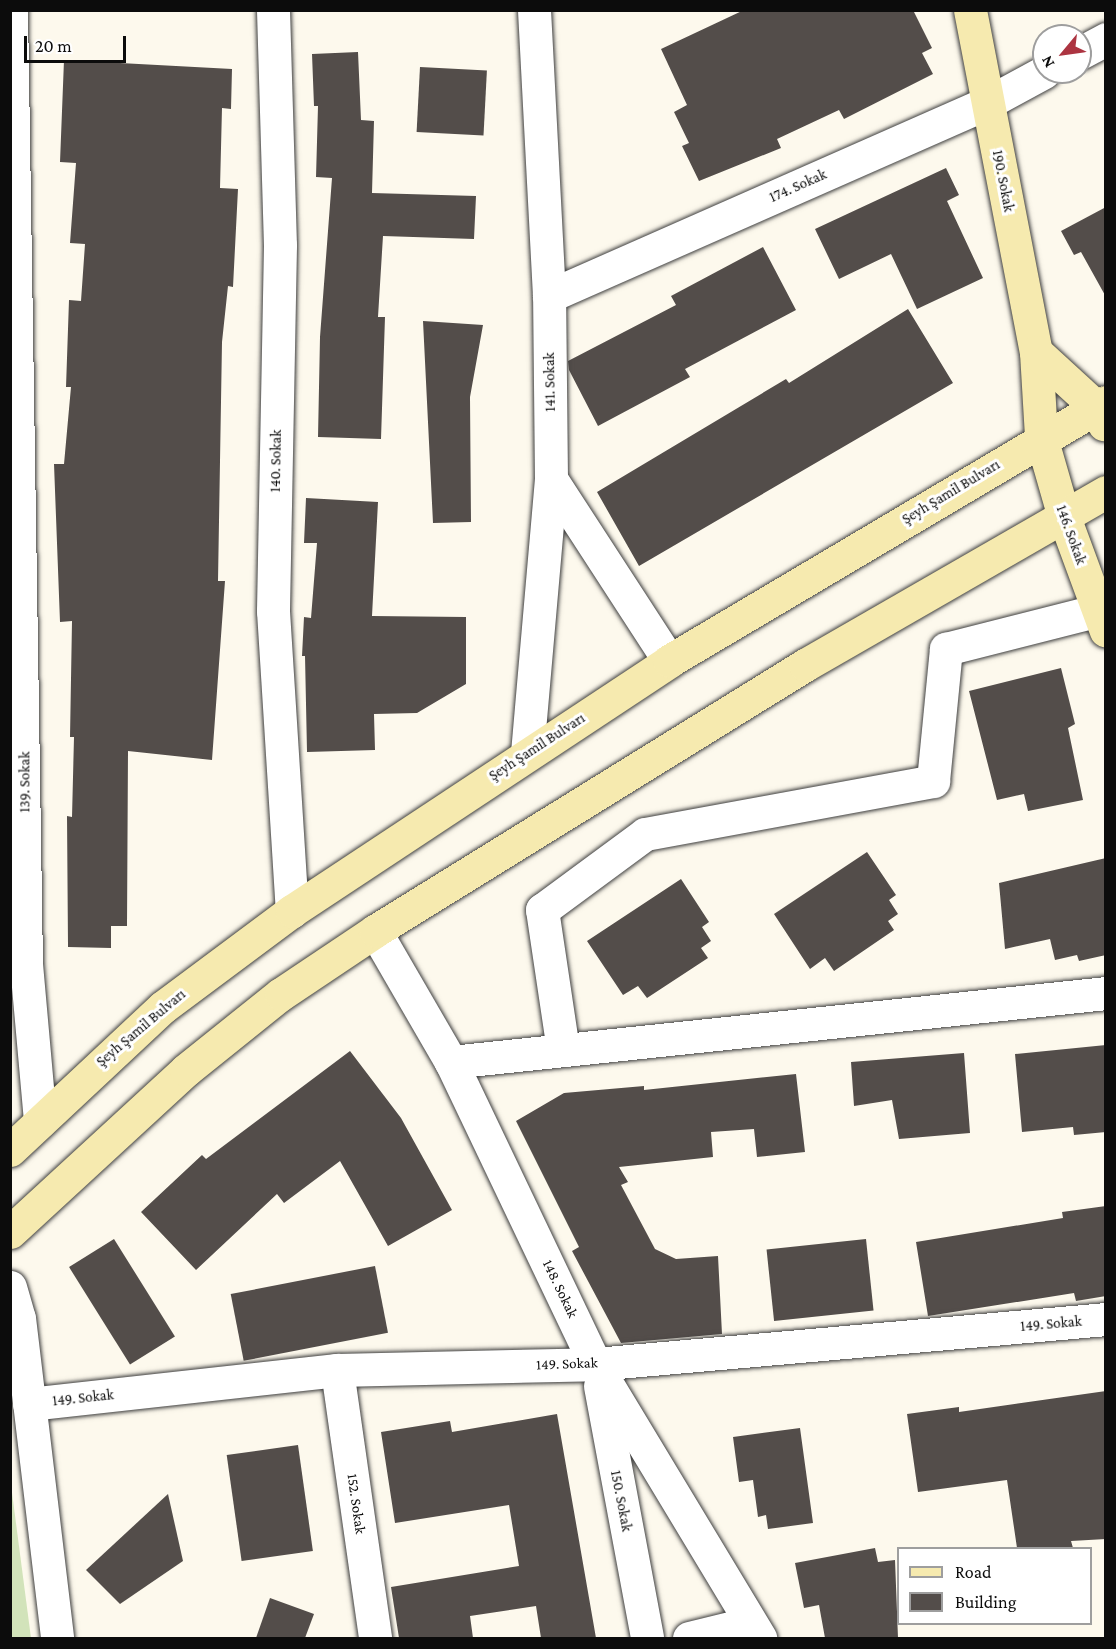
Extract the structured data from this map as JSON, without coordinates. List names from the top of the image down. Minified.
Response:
{"streets":{"main road":["190. Sokak","Şeyh Şamil Bulvarı","146. Sokak"],"street":["174. Sokak","141. Sokak","140. Sokak","139. Sokak","148. Sokak","149. Sokak","150. Sokak","152. Sokak"]},"crossings":[["190. Sokak","174. Sokak"],["190. Sokak","Şeyh Şamil Bulvarı"],["190. Sokak","146. Sokak"],["174. Sokak","141. Sokak"],["141. Sokak","Şeyh Şamil Bulvarı"],["140. Sokak","Şeyh Şamil Bulvarı"],["Şeyh Şamil Bulvarı","146. Sokak"],["Şeyh Şamil Bulvarı","139. Sokak"],["148. Sokak","149. Sokak"],["148. Sokak","150. Sokak"],["149. Sokak","150. Sokak"],["149. Sokak","152. Sokak"]],"legend":["Road","Building"],"scale_bar":"20 m","north":"bottom left"}
